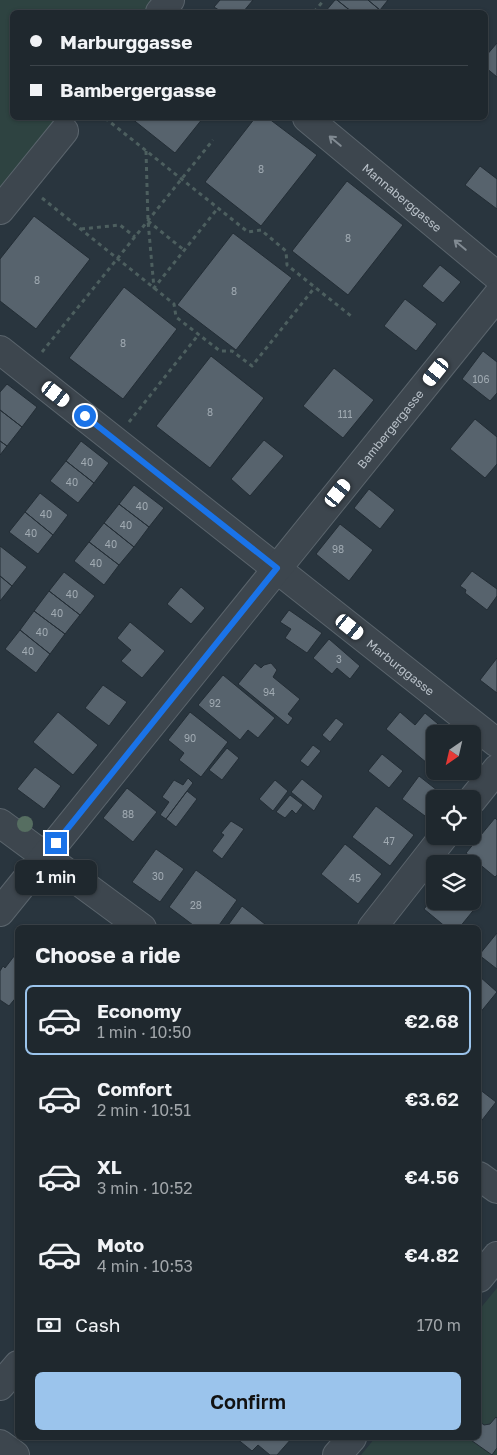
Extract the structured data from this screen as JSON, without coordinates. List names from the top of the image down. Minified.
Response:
{"streets":{"street":["Mannaberggasse","Bambergergasse","Marburggasse"]},"crossings":[["Bambergergasse","Marburggasse"]],"one_way":["Mannaberggasse"],"house_numbers":["8","8","8","8","8","106","8","111","40","40","40","40","40","40","40","98","40","40","40","40","40","3","94","92","90","88","47","30","45","28"],"north":"bottom left","page":{"banner":["Marburggasse","Bambergergasse"],"bubble":"1 min","heading":"Choose a ride","list":[{"name":"Economy","note":"1 min · 10:50","value":"€2.68"},{"name":"Comfort","note":"2 min · 10:51","value":"€3.62"},{"name":"XL","note":"3 min · 10:52","value":"€4.56"},{"name":"Moto","note":"4 min · 10:53","value":"€4.82"}],"pay":["Cash","170 m"],"buttons":"Confirm"}}
